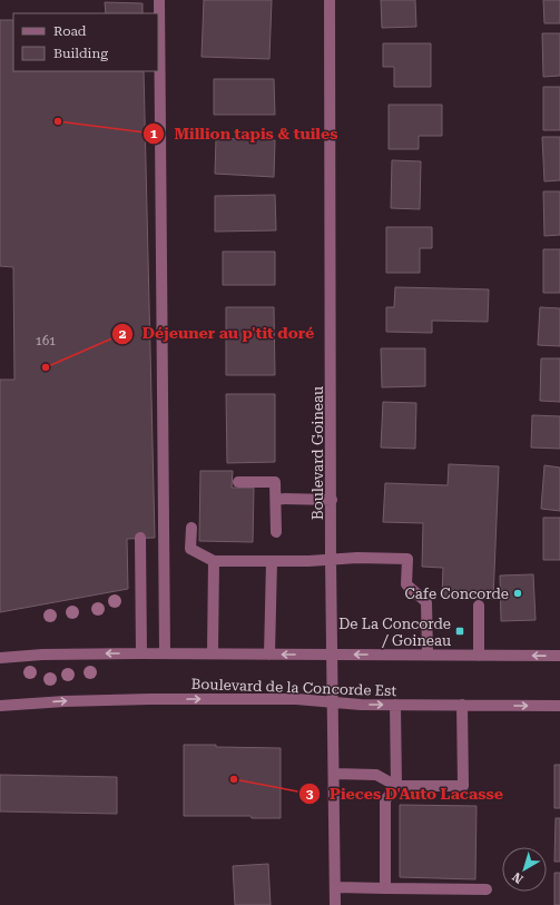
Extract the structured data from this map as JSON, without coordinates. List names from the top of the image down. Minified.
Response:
{"streets":{"street":["Boulevard Goineau","Boulevard de la Concorde Est"]},"crossings":[["Boulevard Goineau","Boulevard de la Concorde Est"]],"places":{"other":["Million tapis & tuiles","Déjeuner au p'tit doré","Cafe Concorde","Pieces D'Auto Lacasse"],"transit":["De La Concorde / Goineau"]},"house_numbers":["161"],"legend":["Road","Building"],"north":"bottom left"}
